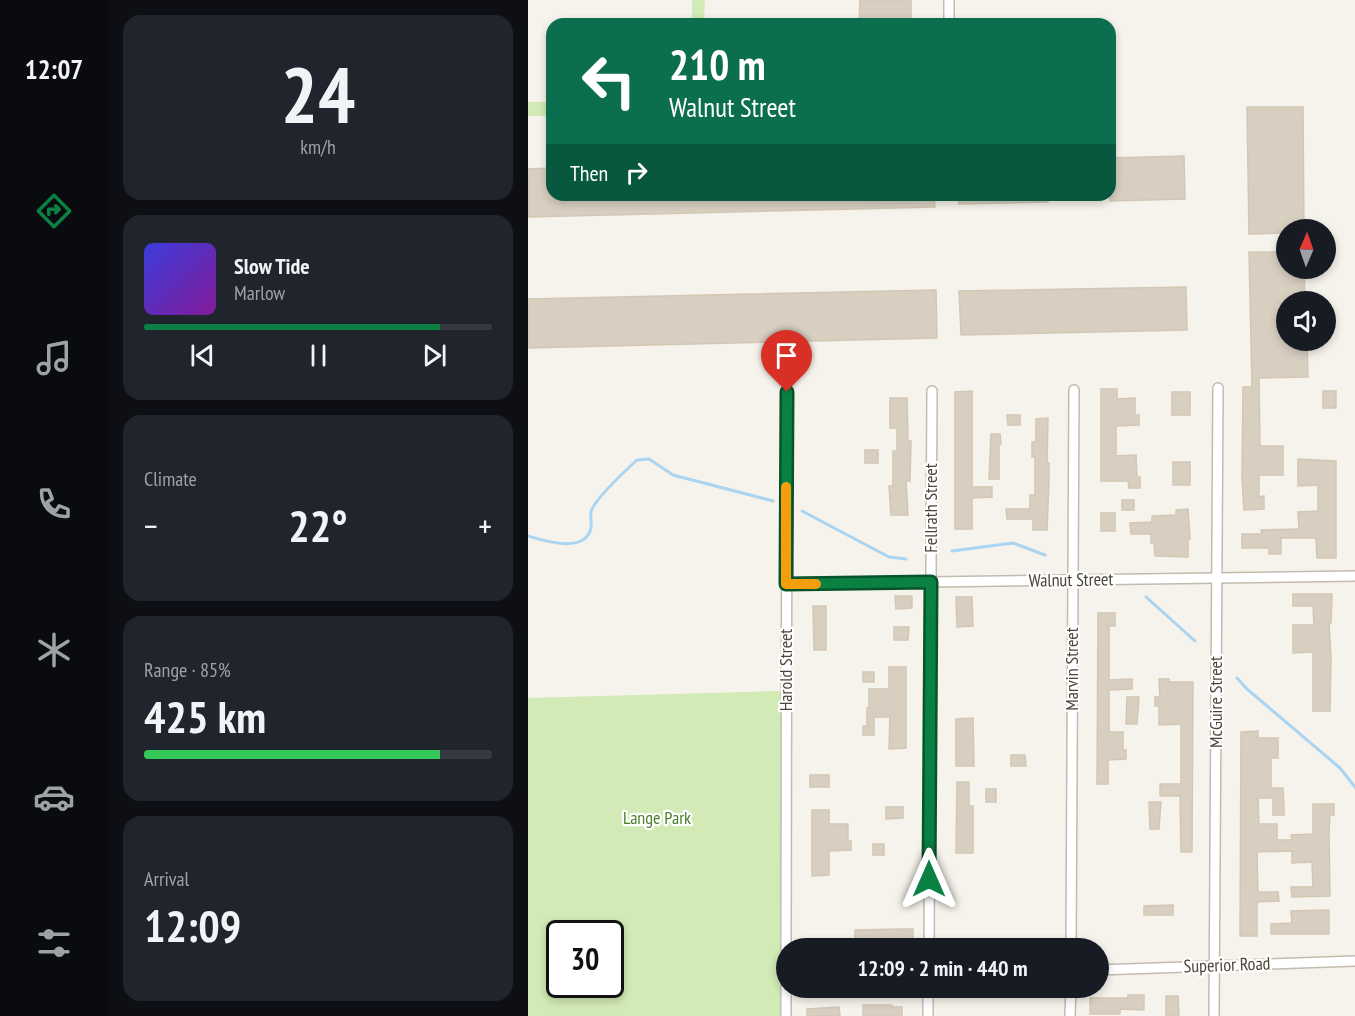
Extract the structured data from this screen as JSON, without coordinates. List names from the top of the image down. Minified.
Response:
{"streets":{"street":["Fellrath Street","Walnut Street","Marvin Street","Harold Street","McGuire Street","Superior Road"]},"crossings":[["Fellrath Street","Walnut Street"],["Walnut Street","Marvin Street"],["Walnut Street","Harold Street"],["Walnut Street","McGuire Street"],["McGuire Street","Superior Road"]],"parks":["Lange Park"],"north":"top","page":{"tabs":"12:07","tile":[["24","km/h"],"Climate",["Range · 85%","425 km"],["Arrival","12:09"]],"turn":["210 m","Walnut Street"],"then":"Then","song":["Slow Tide","Marlow"],"heat":["−","22°","+"],"limit":"30","trip":"12:09 · 2 min · 440 m"}}
